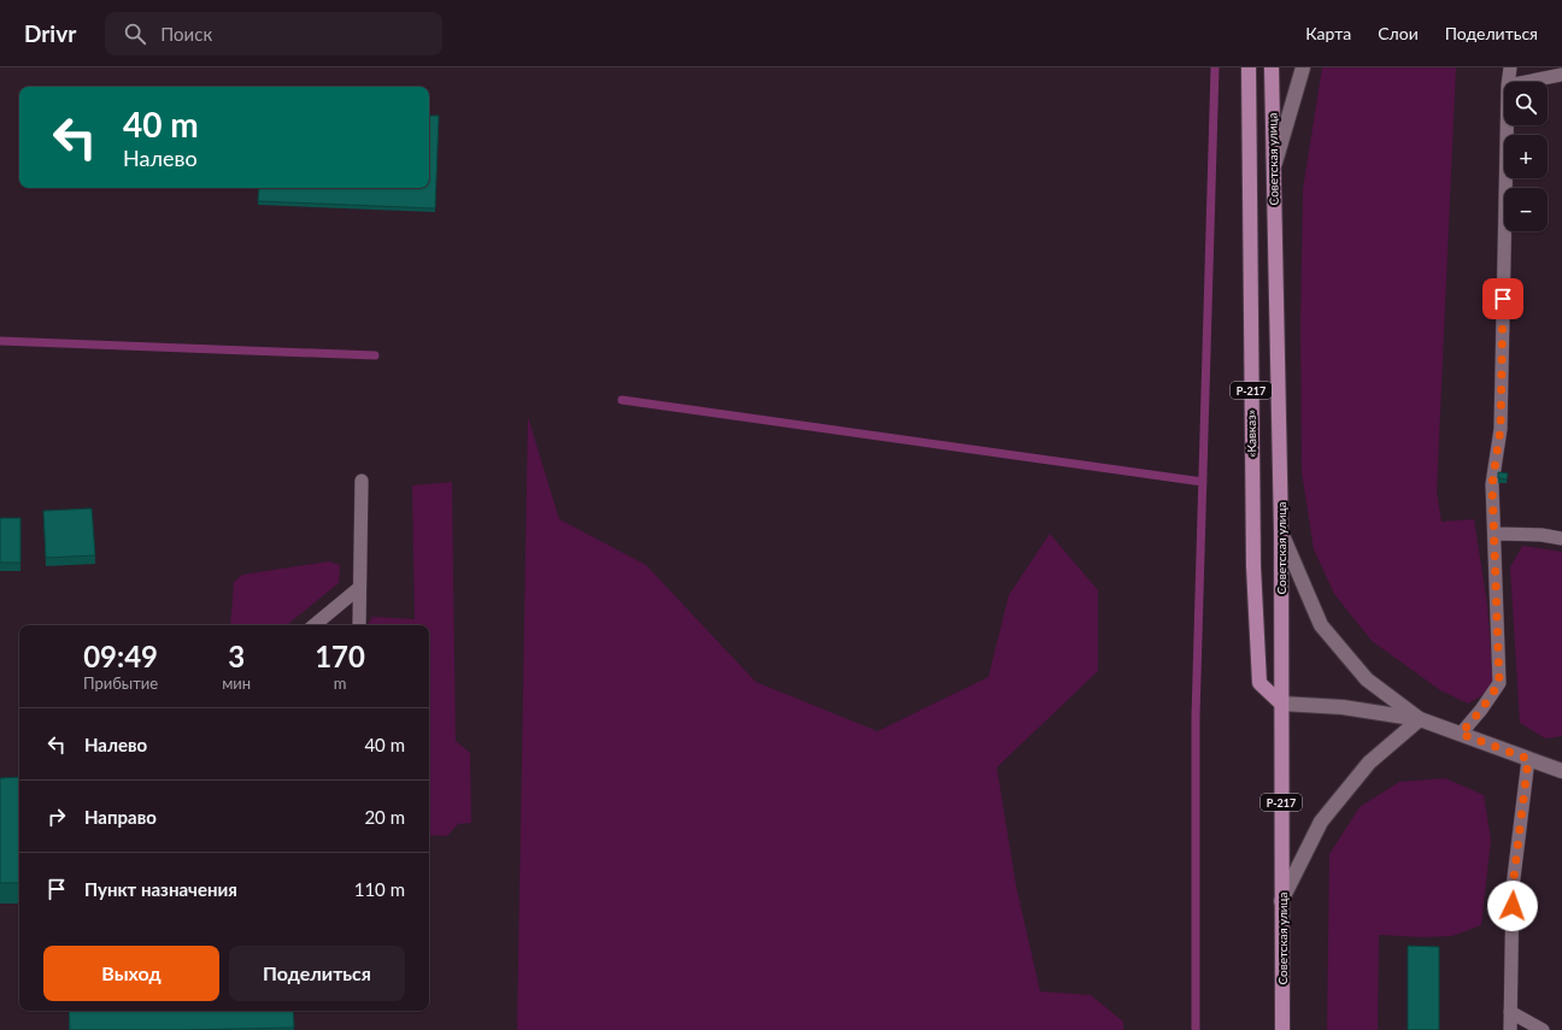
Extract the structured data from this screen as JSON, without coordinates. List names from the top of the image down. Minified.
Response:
{"streets":{"highway":["Советская улица","Р-217","«Кавказ»"]},"crossings":[["Советская улица","«Кавказ»"]],"page":{"header":"Drivr","search":"Поиск","nav":["Карта","Слои","Поделиться"],"map_buttons":["+","−"],"turn":["40 m","Налево"],"eta":["09:49","Прибытие","3","мин","170","m"],"list":[{"name":"Налево","value":"40 m"},{"name":"Направо","value":"20 m"},{"name":"Пункт назначения","value":"110 m"}],"buttons":["Выход","Поделиться"]}}
